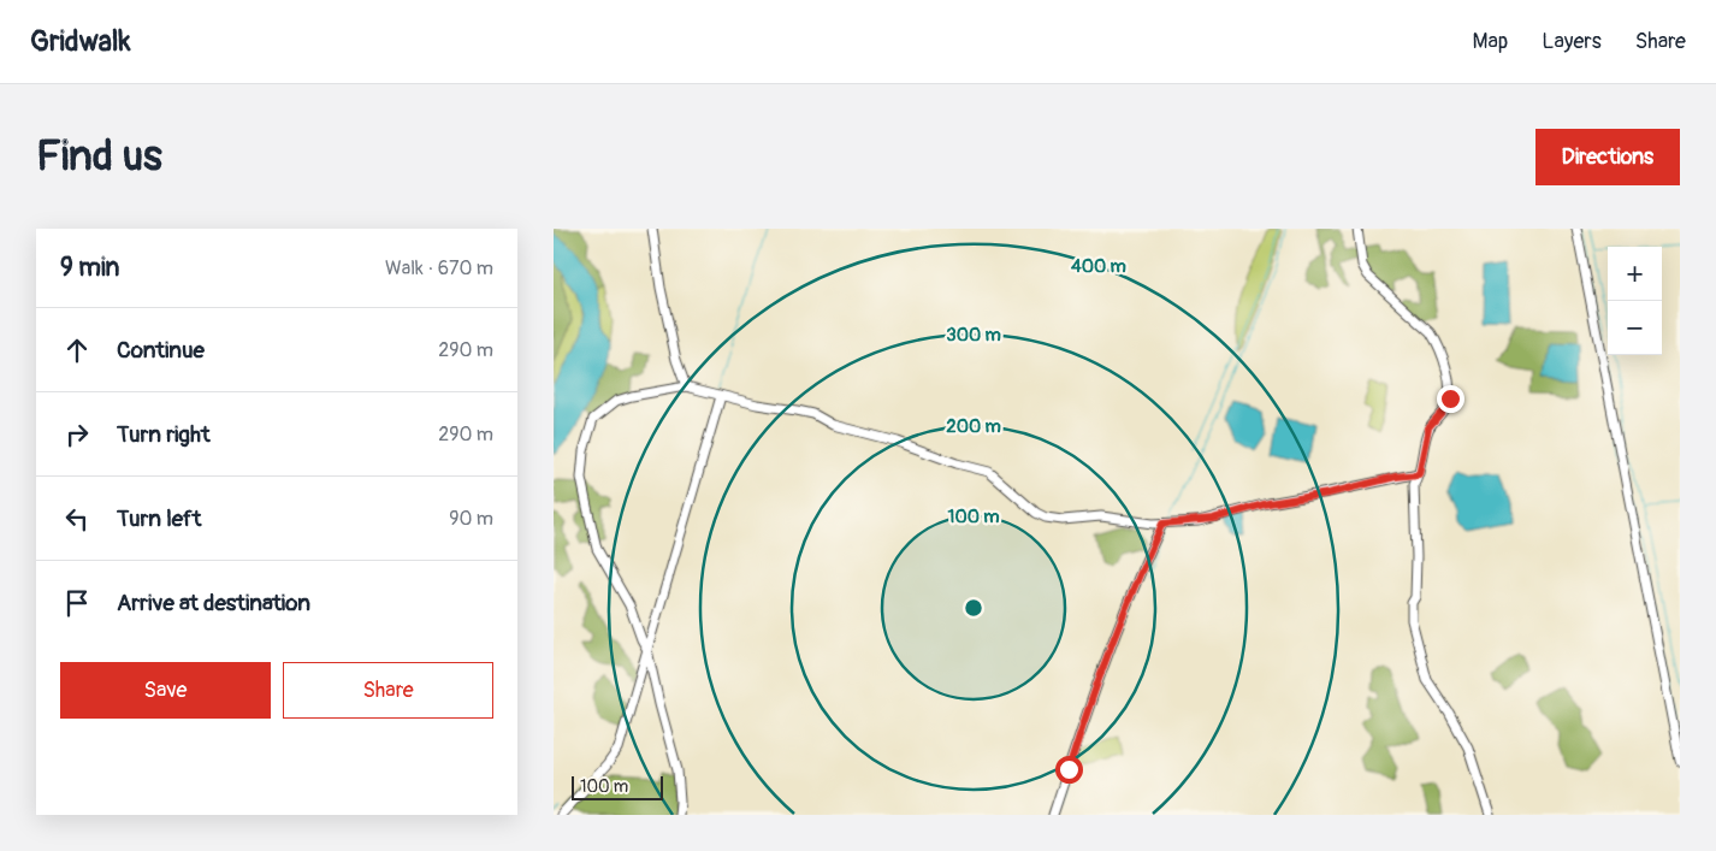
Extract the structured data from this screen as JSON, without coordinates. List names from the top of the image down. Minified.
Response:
{"scale_bar":"100 m","page":{"header":"Gridwalk","nav":["Map","Layers","Share"],"buttons":["Directions",["Save","Share"]],"title":"Find us","heading":["9 min","Walk · 670 m"],"map_buttons":["+","−"],"list":[["Continue","290 m"],["Turn right","290 m"],["Turn left","90 m"],"Arrive at destination"],"scale":"100 m"},"rings":["400 m","300 m","200 m","100 m"]}
